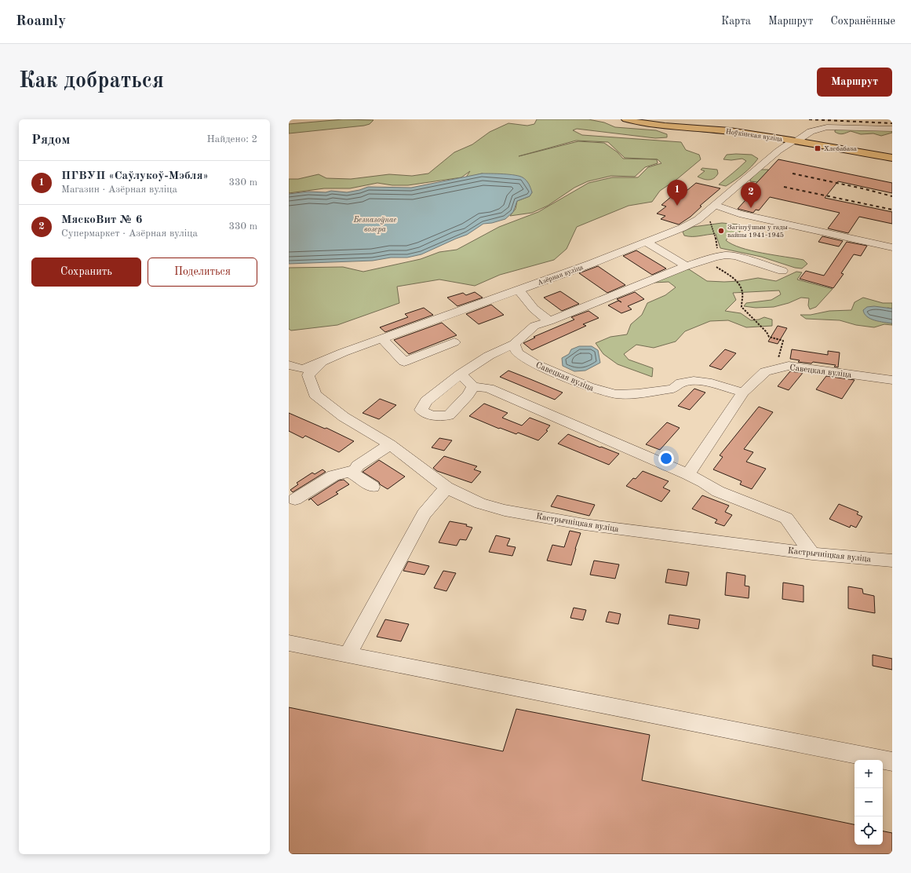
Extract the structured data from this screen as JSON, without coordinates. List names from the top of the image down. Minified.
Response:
{"streets":{"main road":["Ноўкінская вуліца"],"street":["Азёрная вуліца","Савецкая вуліца","Кастрычніцкая вуліца"]},"crossings":[["Ноўкінская вуліца","Азёрная вуліца"],["Азёрная вуліца","Кастрычніцкая вуліца"]],"water":["Безназоўнае возера"],"places":{"transit":["Хлебабаза"],"other":["Загінуўшым у гады вайны 1941-1945"]},"page":{"header":"Roamly","nav":["Карта","Маршрут","Сохранённые"],"buttons":["Маршрут",["Сохранить","Поделиться"]],"title":"Как добраться","heading":["Рядом","Найдено: 2"],"list":[{"mark":"1","name":"ПГВУП «Саўлукоў-Мэбля»","note":"Магазин · Азёрная вуліца","value":"330 m"},{"mark":"2","name":"МяскоВит № 6","note":"Супермаркет · Азёрная вуліца","value":"330 m"}],"pins":["1","2"],"map_buttons":["+","−"]}}
